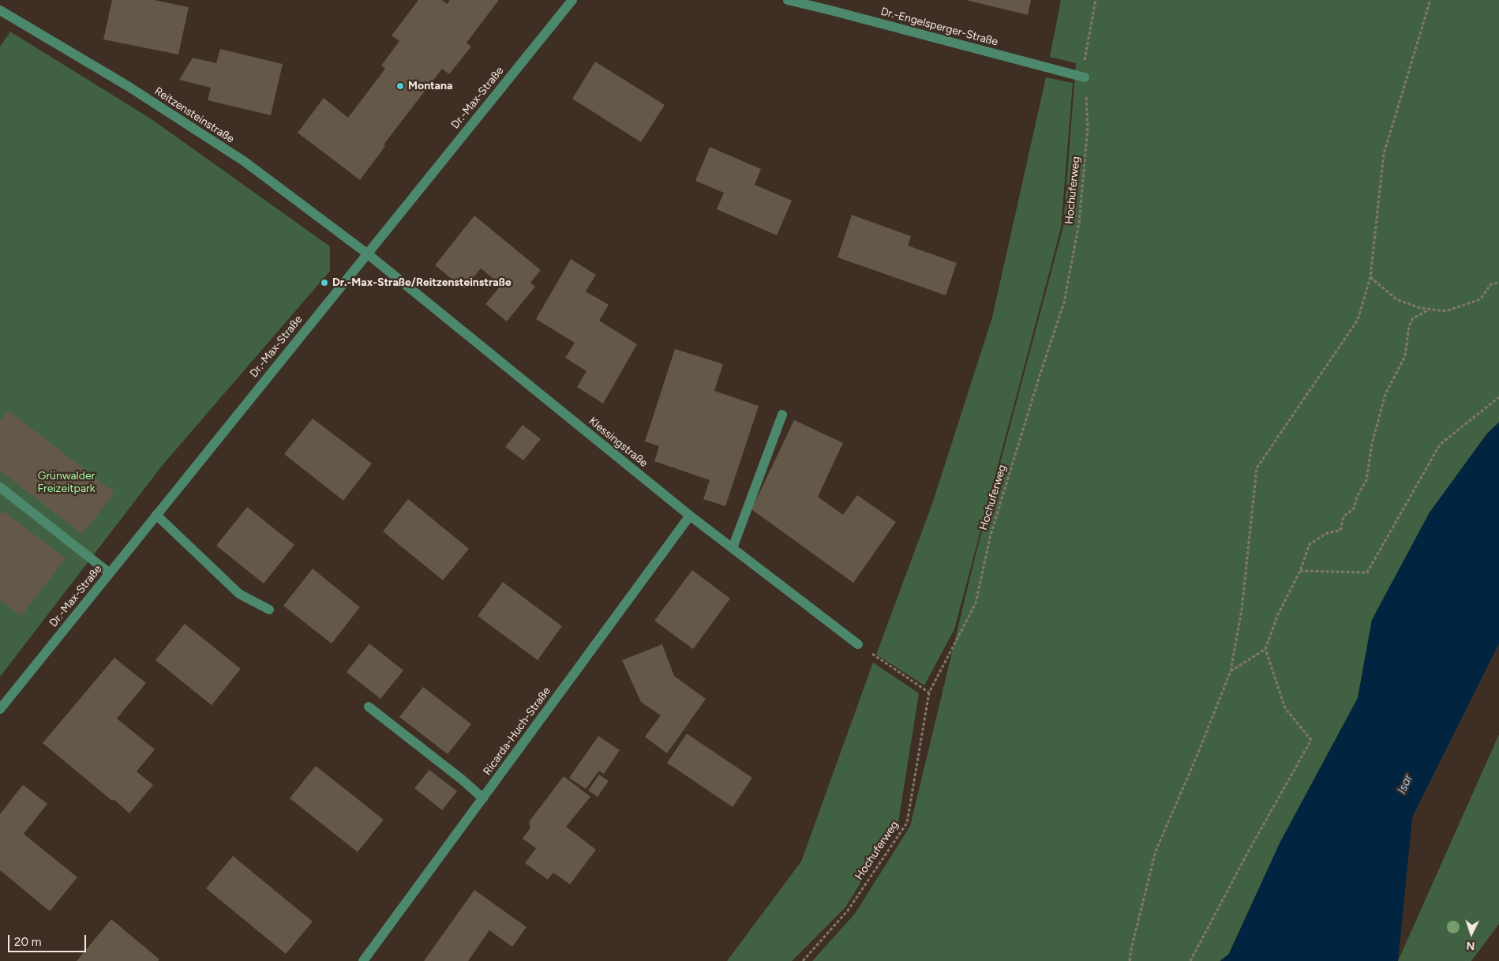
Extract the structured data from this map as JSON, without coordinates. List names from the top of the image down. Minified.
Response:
{"streets":{"street":["Dr.-Engelsperger-Straße","Dr.-Max-Straße","Reitzensteinstraße","Klessingstraße","Ricarda-Huch-Straße"],"path":["Hochuferweg"]},"crossings":[["Dr.-Engelsperger-Straße","Hochuferweg"],["Dr.-Max-Straße","Reitzensteinstraße"],["Dr.-Max-Straße","Klessingstraße"],["Reitzensteinstraße","Klessingstraße"],["Klessingstraße","Ricarda-Huch-Straße"]],"water":["Isar"],"parks":["Grünwalder Freizeitpark"],"places":["Montana","Dr.-Max-Straße/Reitzensteinstraße"],"scale_bar":"20 m","north":"bottom"}
